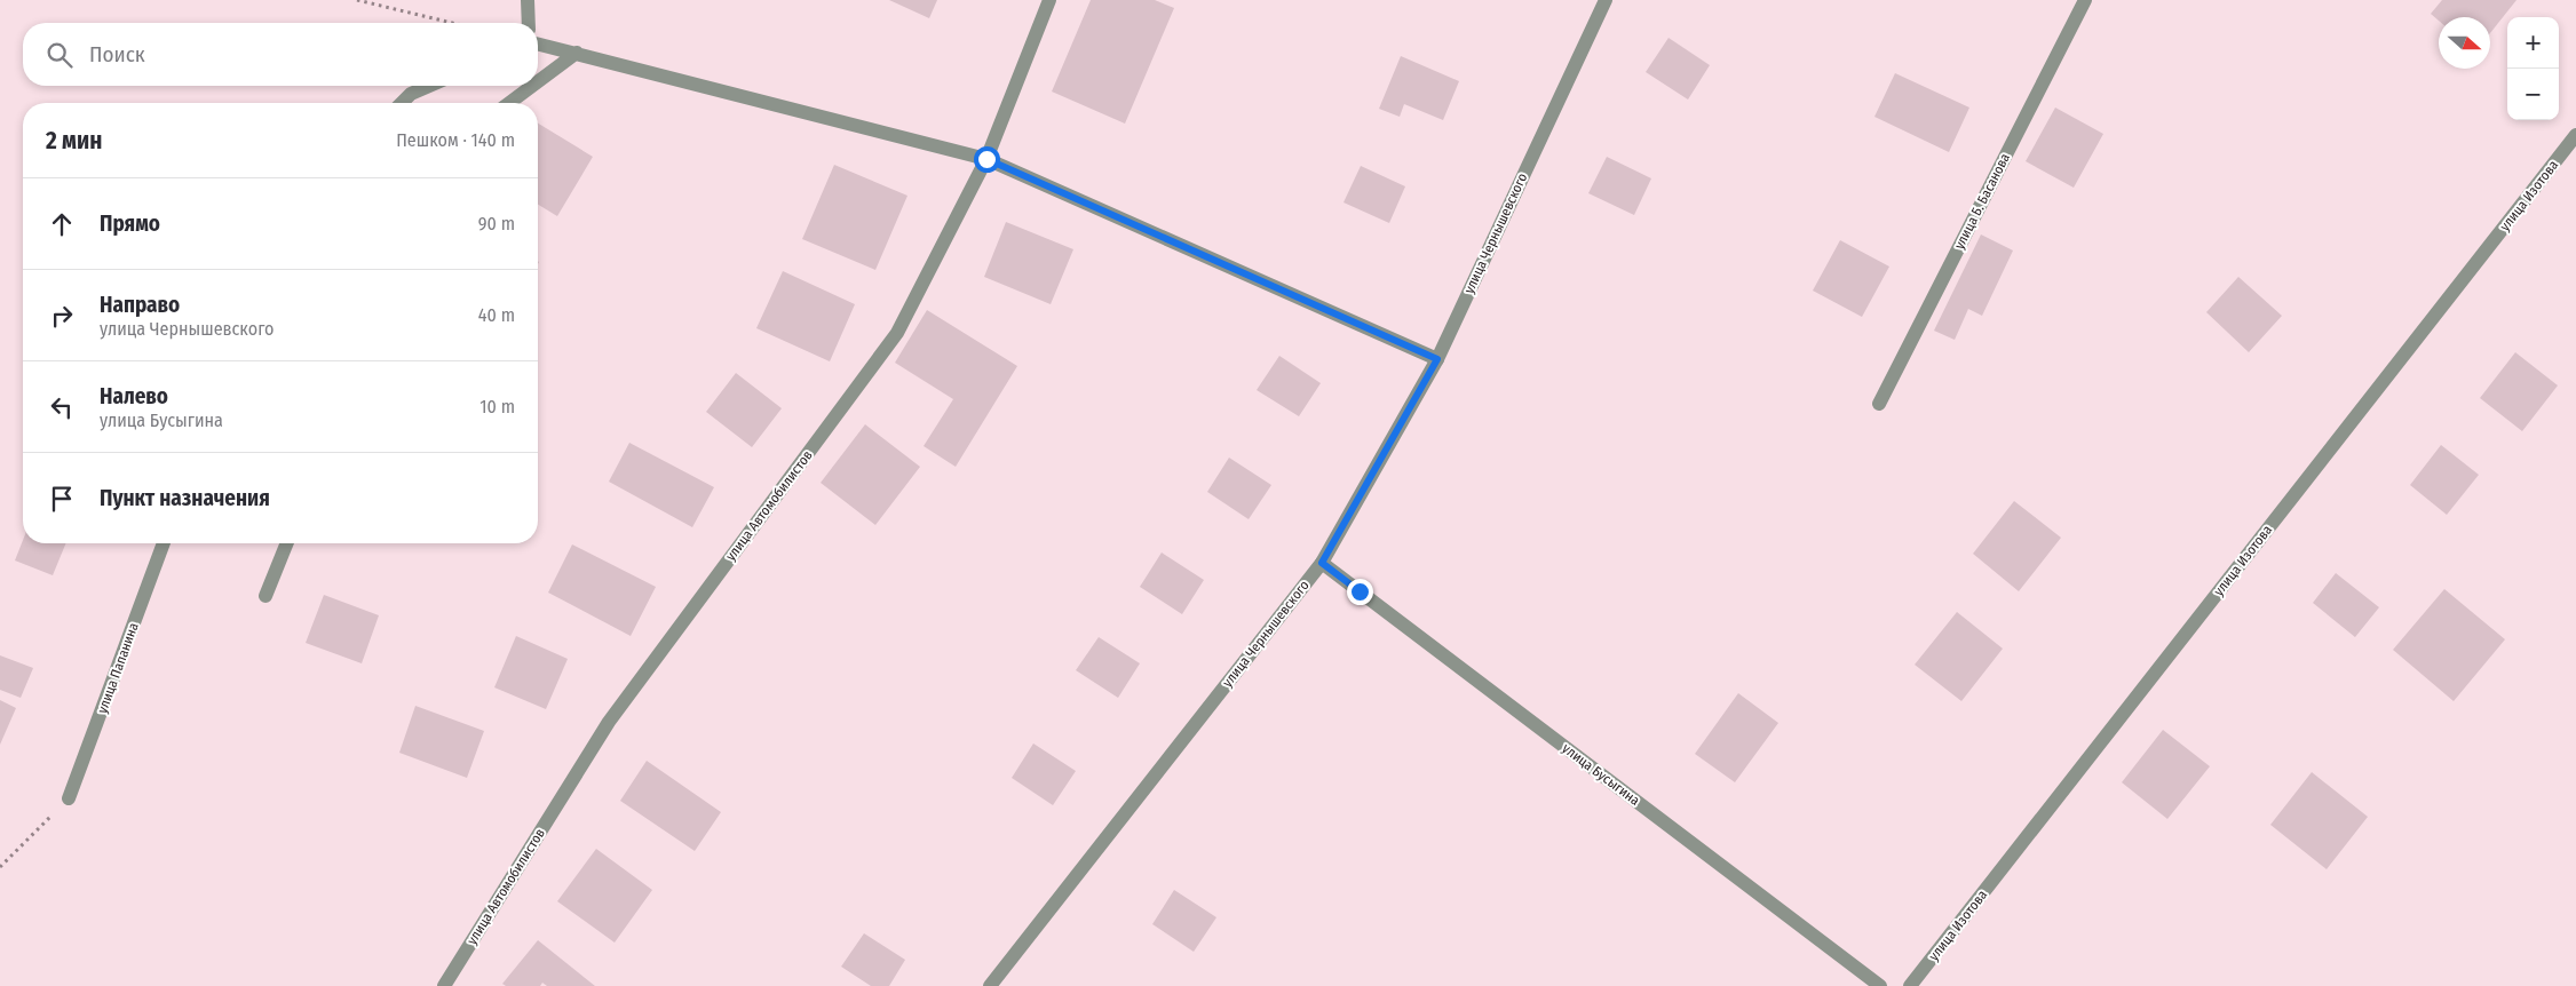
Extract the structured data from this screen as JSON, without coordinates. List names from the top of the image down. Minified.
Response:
{"streets":{"street":["улица Изотова","улица Б. Басанова","улица Чернышевского","улица Автомобилистов","улица Папанина","улица Бусыгина"]},"crossings":[["улица Чернышевского","улица Бусыгина"]],"north":"right","page":{"map_buttons":["+","−"],"search":"Поиск","heading":["2 мин","Пешком · 140 m"],"list":[["Прямо","90 m"],["Направо","улица Чернышевского","40 m"],["Налево","улица Бусыгина","10 m"],"Пункт назначения"]}}
